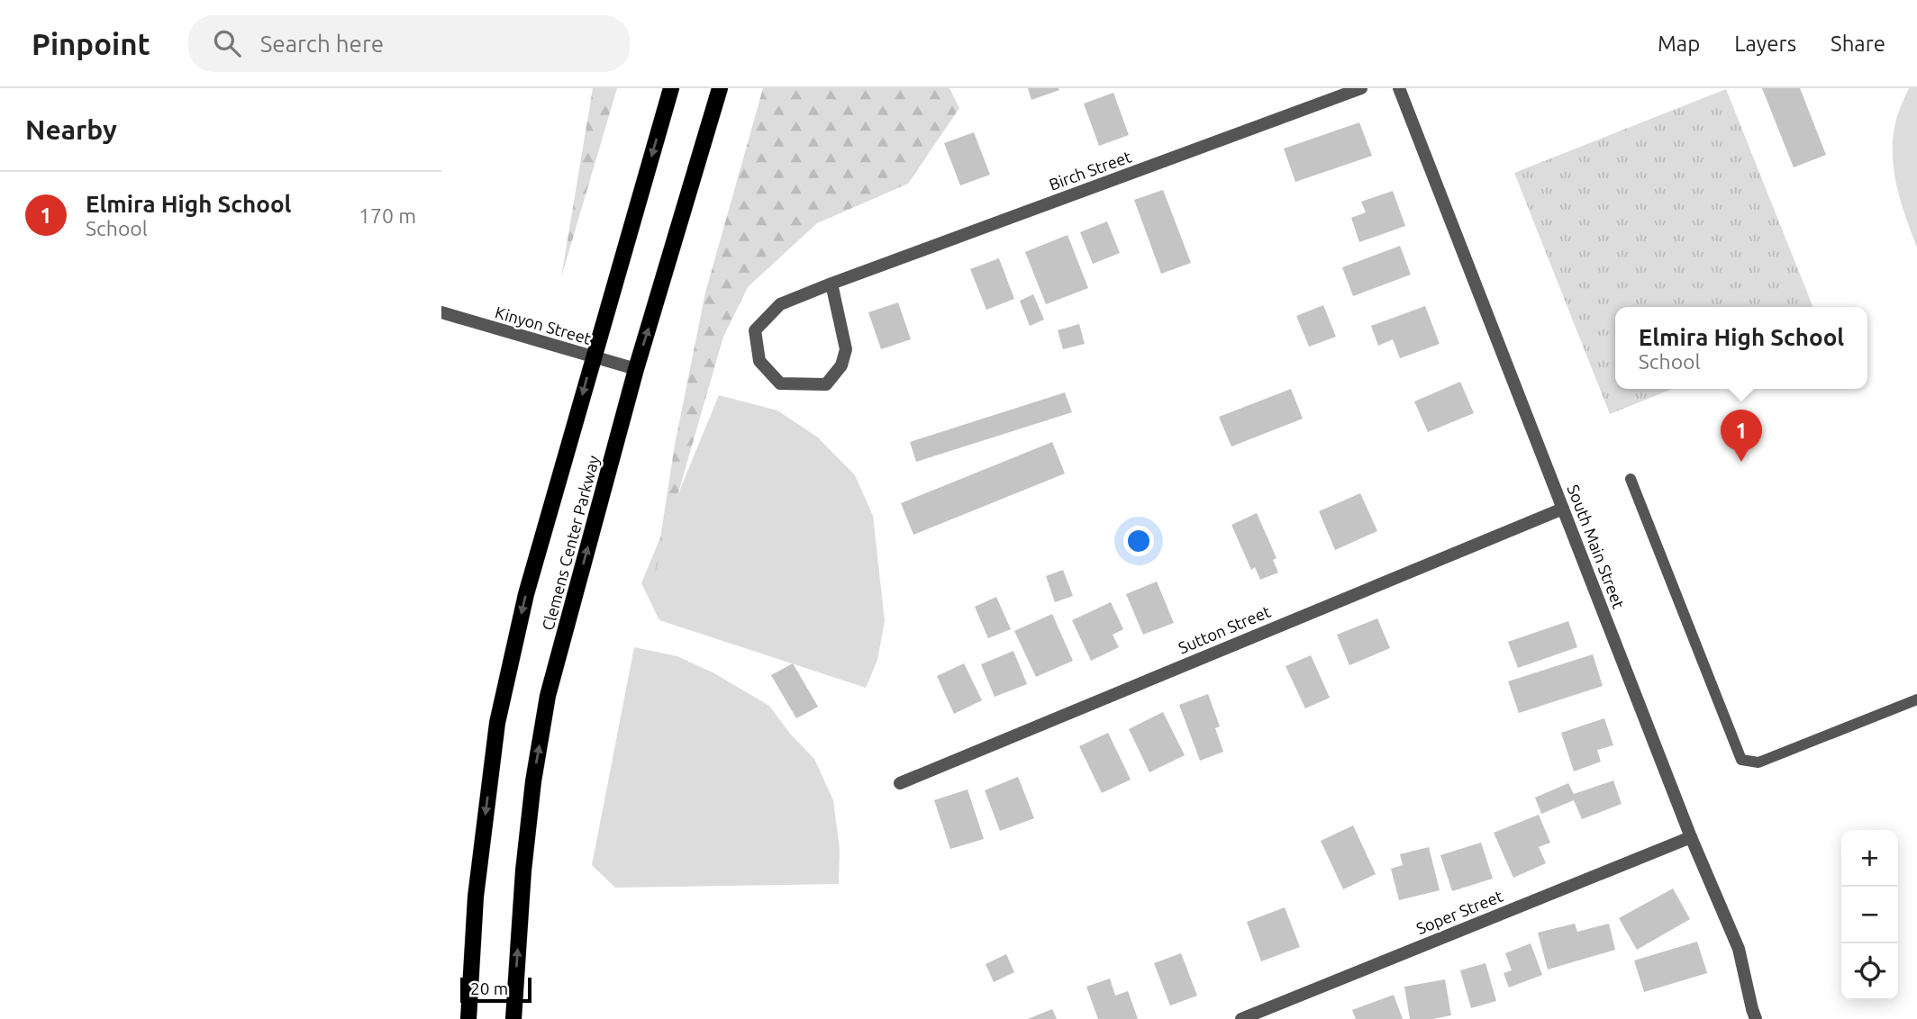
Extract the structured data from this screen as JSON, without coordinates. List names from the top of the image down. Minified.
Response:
{"streets":{"main road":["Clemens Center Parkway"],"street":["Birch Street","Kinyon Street","South Main Street","Sutton Street","Soper Street"]},"crossings":[["Kinyon Street","Clemens Center Parkway"],["South Main Street","Sutton Street"],["South Main Street","Soper Street"]],"scale_bar":"20 m","page":{"header":"Pinpoint","search":"Search here","nav":["Map","Layers","Share"],"heading":"Nearby","list":[{"mark":"1","name":"Elmira High School","note":"School","value":"170 m"}],"popup":["Elmira High School","School"],"pins":"1","map_buttons":["+","−"],"scale":"20 m"}}
